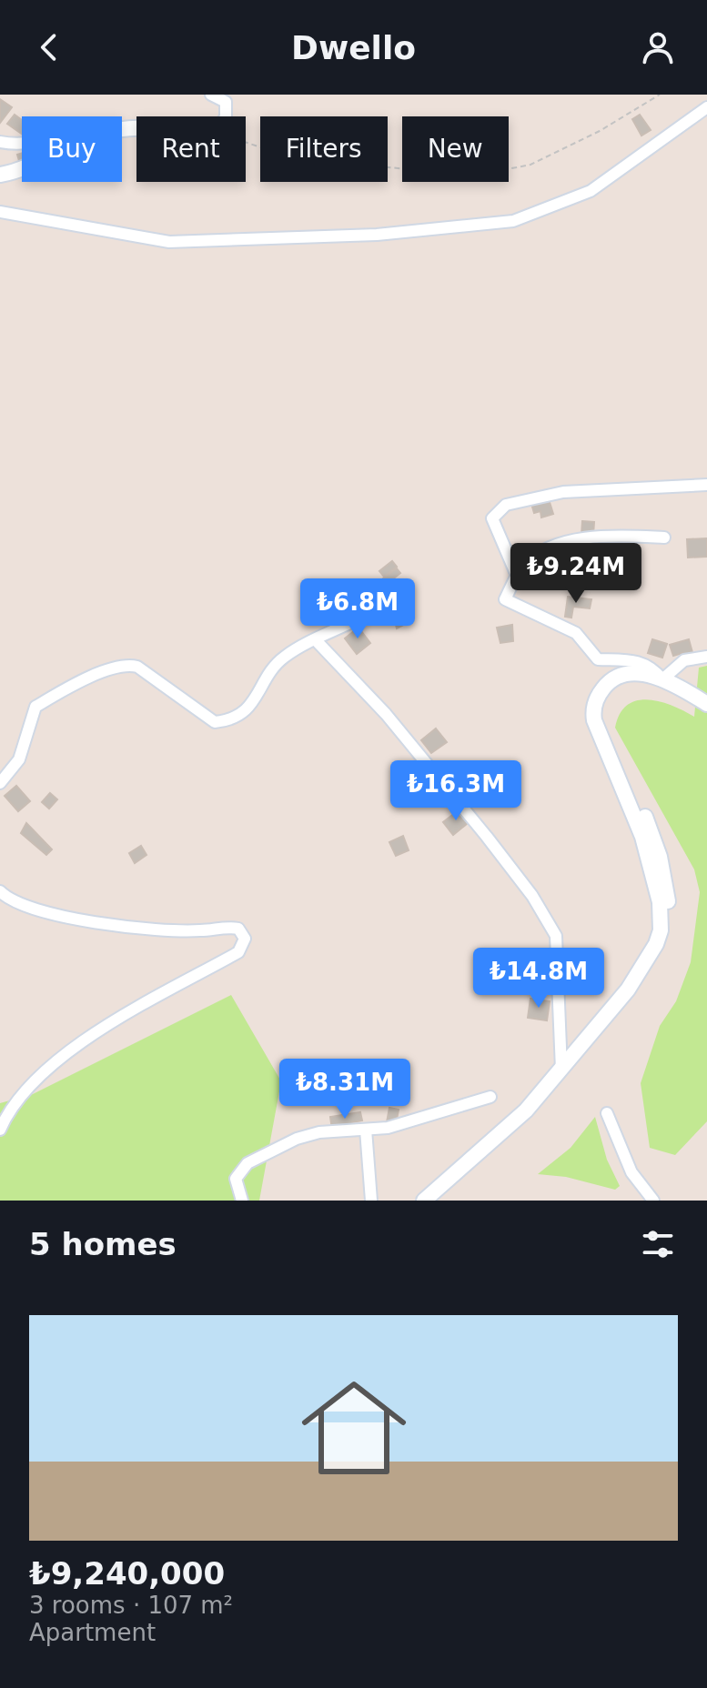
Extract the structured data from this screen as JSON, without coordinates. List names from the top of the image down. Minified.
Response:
{"page":{"header":"Dwello","chip":["Buy","Rent","Filters","New"],"price":["₺9.24M","₺6.8M","₺16.3M","₺14.8M","₺8.31M"],"heading":"5 homes","list":[{"name":"₺9,240,000","note":"3 rooms · 107 m² · Apartment"}]}}
